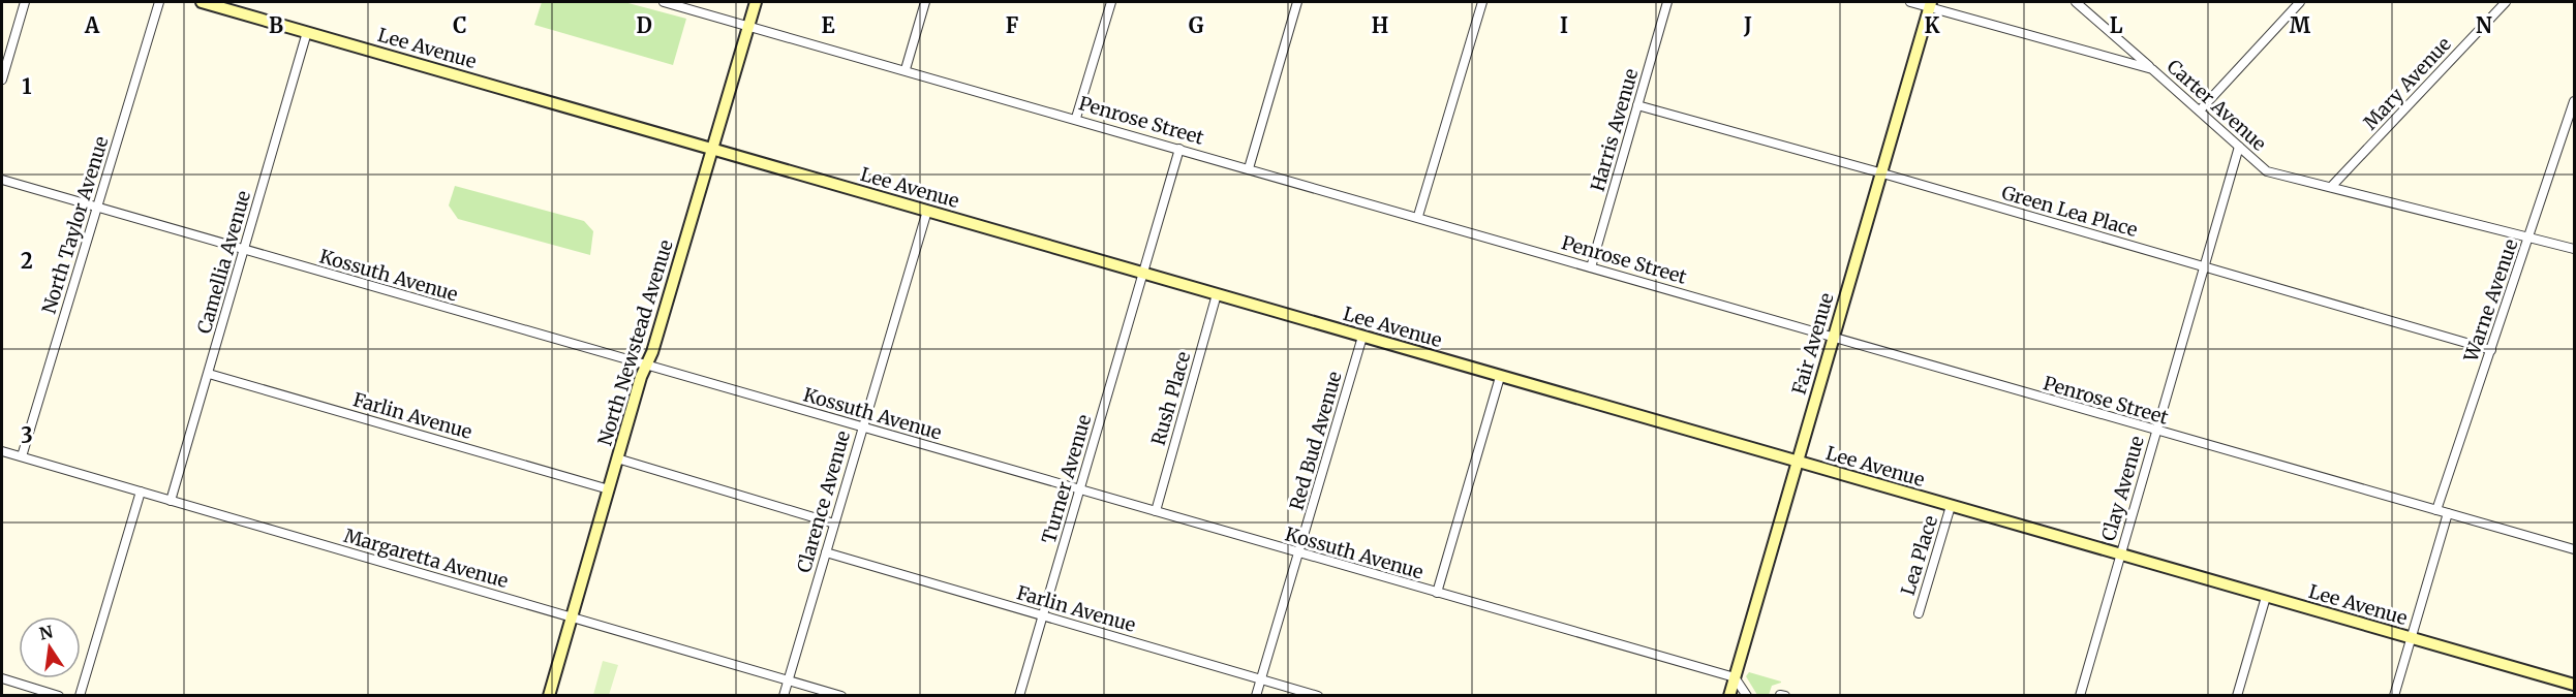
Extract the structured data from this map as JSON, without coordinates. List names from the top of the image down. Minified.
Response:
{"streets":{"street":["Lee Avenue","Mary Avenue","Carter Avenue","Penrose Street","Harris Avenue","Green Lea Place","North Taylor Avenue","Camellia Avenue","Kossuth Avenue","Warne Avenue","North Newstead Avenue","Fair Avenue","Rush Place","Farlin Avenue","Red Bud Avenue","Turner Avenue","Clay Avenue","Clarence Avenue","Lea Place","Margaretta Avenue"]},"crossings":[["Lee Avenue","Camellia Avenue"],["Lee Avenue","North Newstead Avenue"],["Lee Avenue","Fair Avenue"],["Lee Avenue","Rush Place"],["Lee Avenue","Red Bud Avenue"],["Lee Avenue","Turner Avenue"],["Lee Avenue","Clay Avenue"],["Lee Avenue","Clarence Avenue"],["Lee Avenue","Lea Place"],["Mary Avenue","Carter Avenue"],["Carter Avenue","Warne Avenue"],["Carter Avenue","Fair Avenue"],["Carter Avenue","Clay Avenue"],["Penrose Street","Harris Avenue"],["Penrose Street","Warne Avenue"],["Penrose Street","North Newstead Avenue"],["Penrose Street","Fair Avenue"],["Penrose Street","Turner Avenue"],["Penrose Street","Clay Avenue"],["Harris Avenue","Green Lea Place"],["Green Lea Place","Warne Avenue"],["Green Lea Place","Fair Avenue"],["Green Lea Place","Clay Avenue"],["North Taylor Avenue","Kossuth Avenue"],["North Taylor Avenue","Margaretta Avenue"],["Camellia Avenue","Kossuth Avenue"],["Camellia Avenue","Farlin Avenue"],["Camellia Avenue","Margaretta Avenue"],["Kossuth Avenue","North Newstead Avenue"],["Kossuth Avenue","Fair Avenue"],["Kossuth Avenue","Rush Place"],["Kossuth Avenue","Red Bud Avenue"],["Kossuth Avenue","Turner Avenue"],["Kossuth Avenue","Clarence Avenue"],["North Newstead Avenue","Farlin Avenue"],["North Newstead Avenue","Margaretta Avenue"],["Farlin Avenue","Red Bud Avenue"],["Farlin Avenue","Turner Avenue"],["Farlin Avenue","Clarence Avenue"],["Clarence Avenue","Margaretta Avenue"]],"north":"top","grid":{"columns":["A","B","C","D","E","F","G","H","I","J","K","L","M","N"],"rows":["1","2","3"]}}
